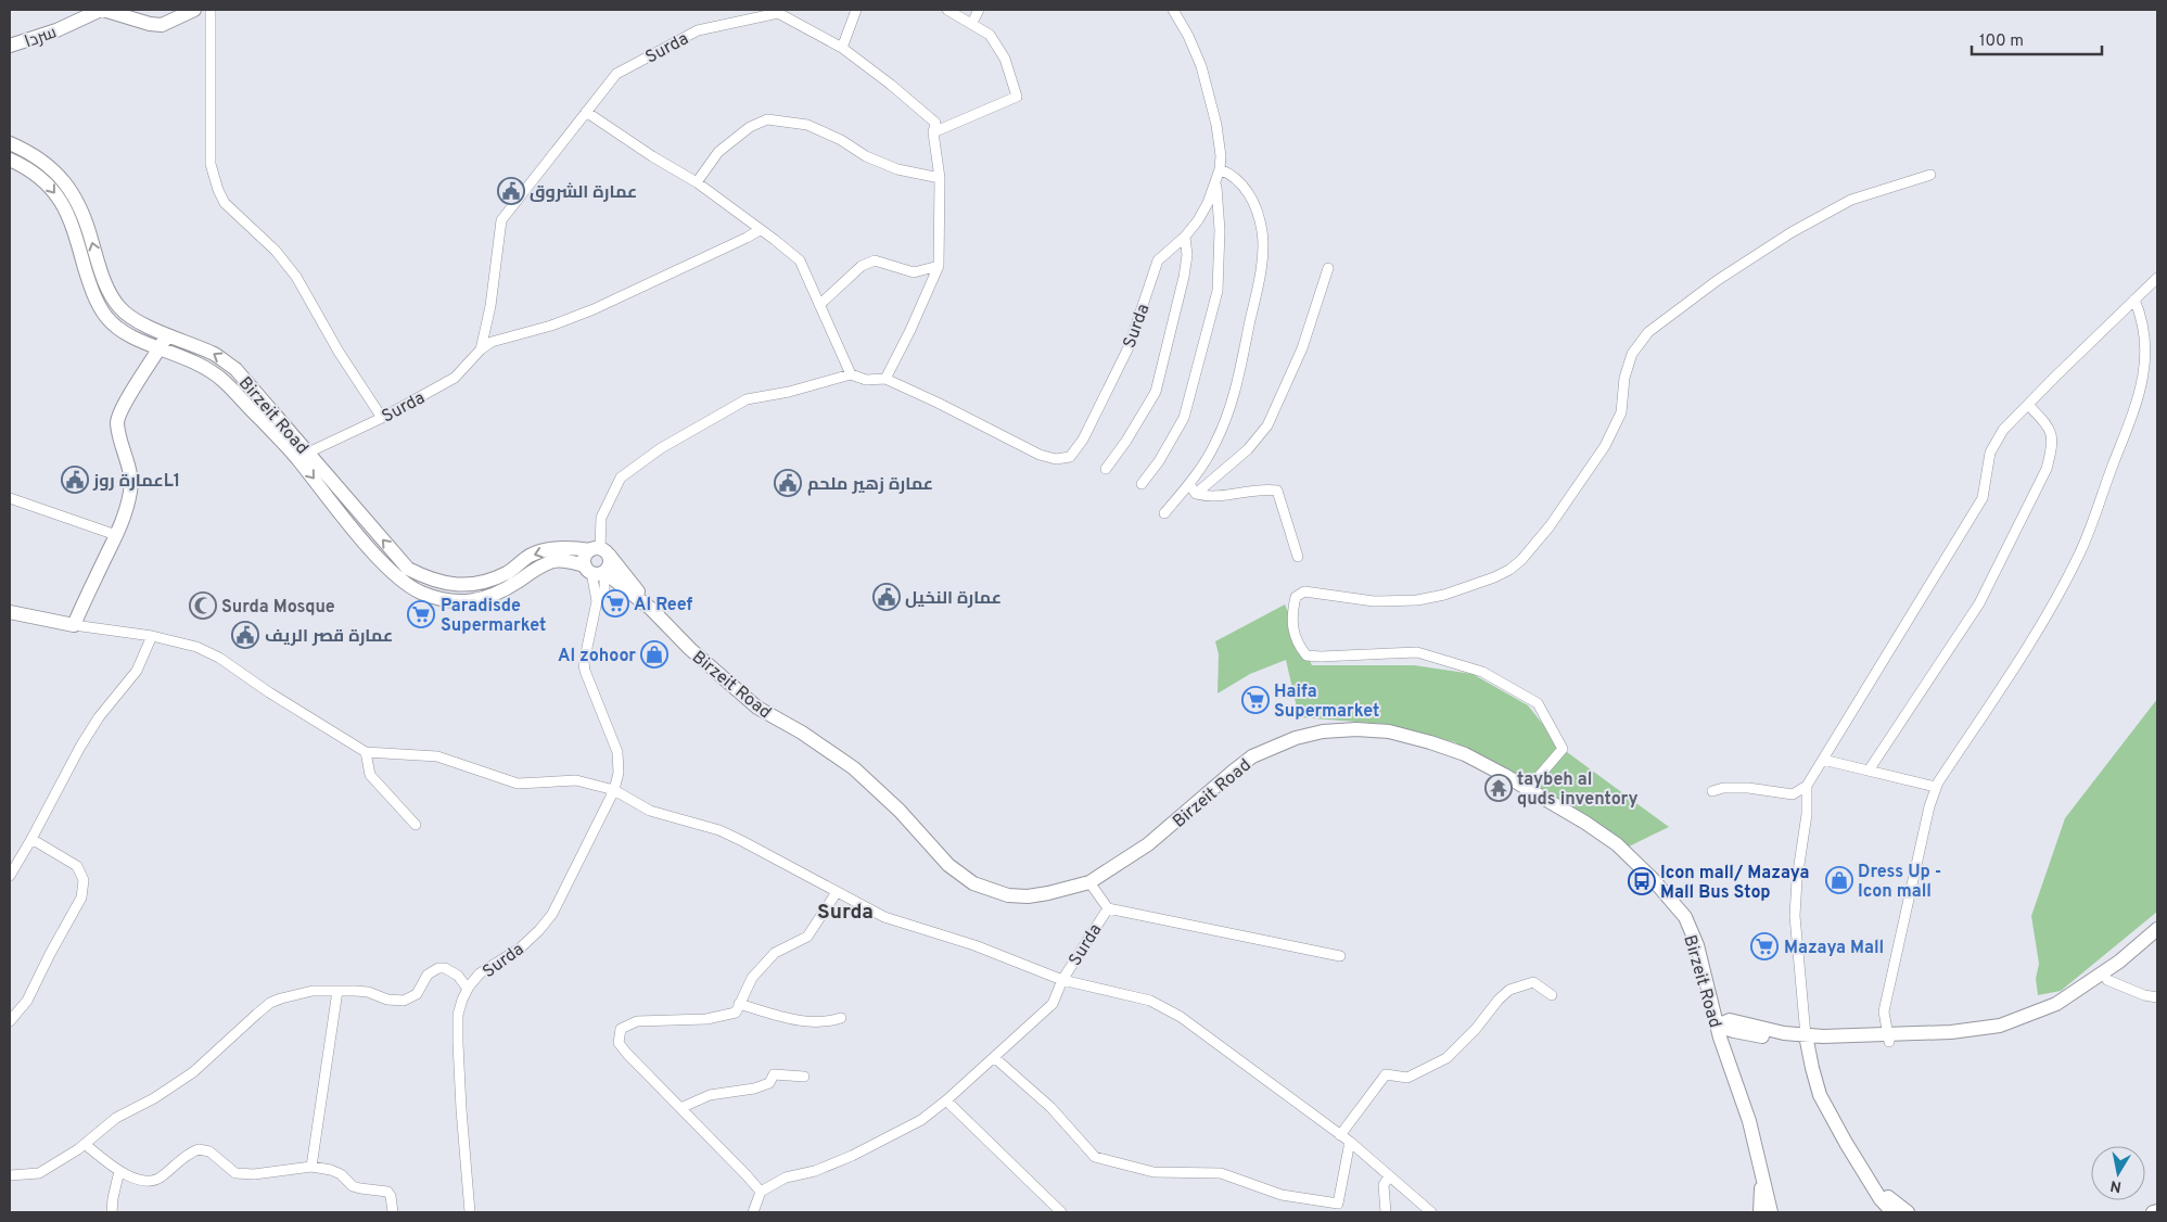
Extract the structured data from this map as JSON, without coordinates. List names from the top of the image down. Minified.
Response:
{"streets":{"main road":["سردا","Birzeit Road"],"street":["Surda"]},"crossings":[["Surda","Birzeit Road"]],"districts":["Surda"],"places":{"public building":["عمارة الشروق","عمارة روزL1","عمارة زهير ملحم","عمارة النخيل","عمارة قصر الريف"],"supermarket":["Al Reef","Paradisde Supermarket","Haifa Supermarket","Mazaya Mall"],"mosque":["Surda Mosque"],"shop":["Al zohoor","Dress Up - Icon mall"],"temple":["taybeh al quds inventory"],"bus stop":["Icon mall/ Mazaya Mall Bus Stop"]},"scale_bar":"100 m","north":"bottom"}
